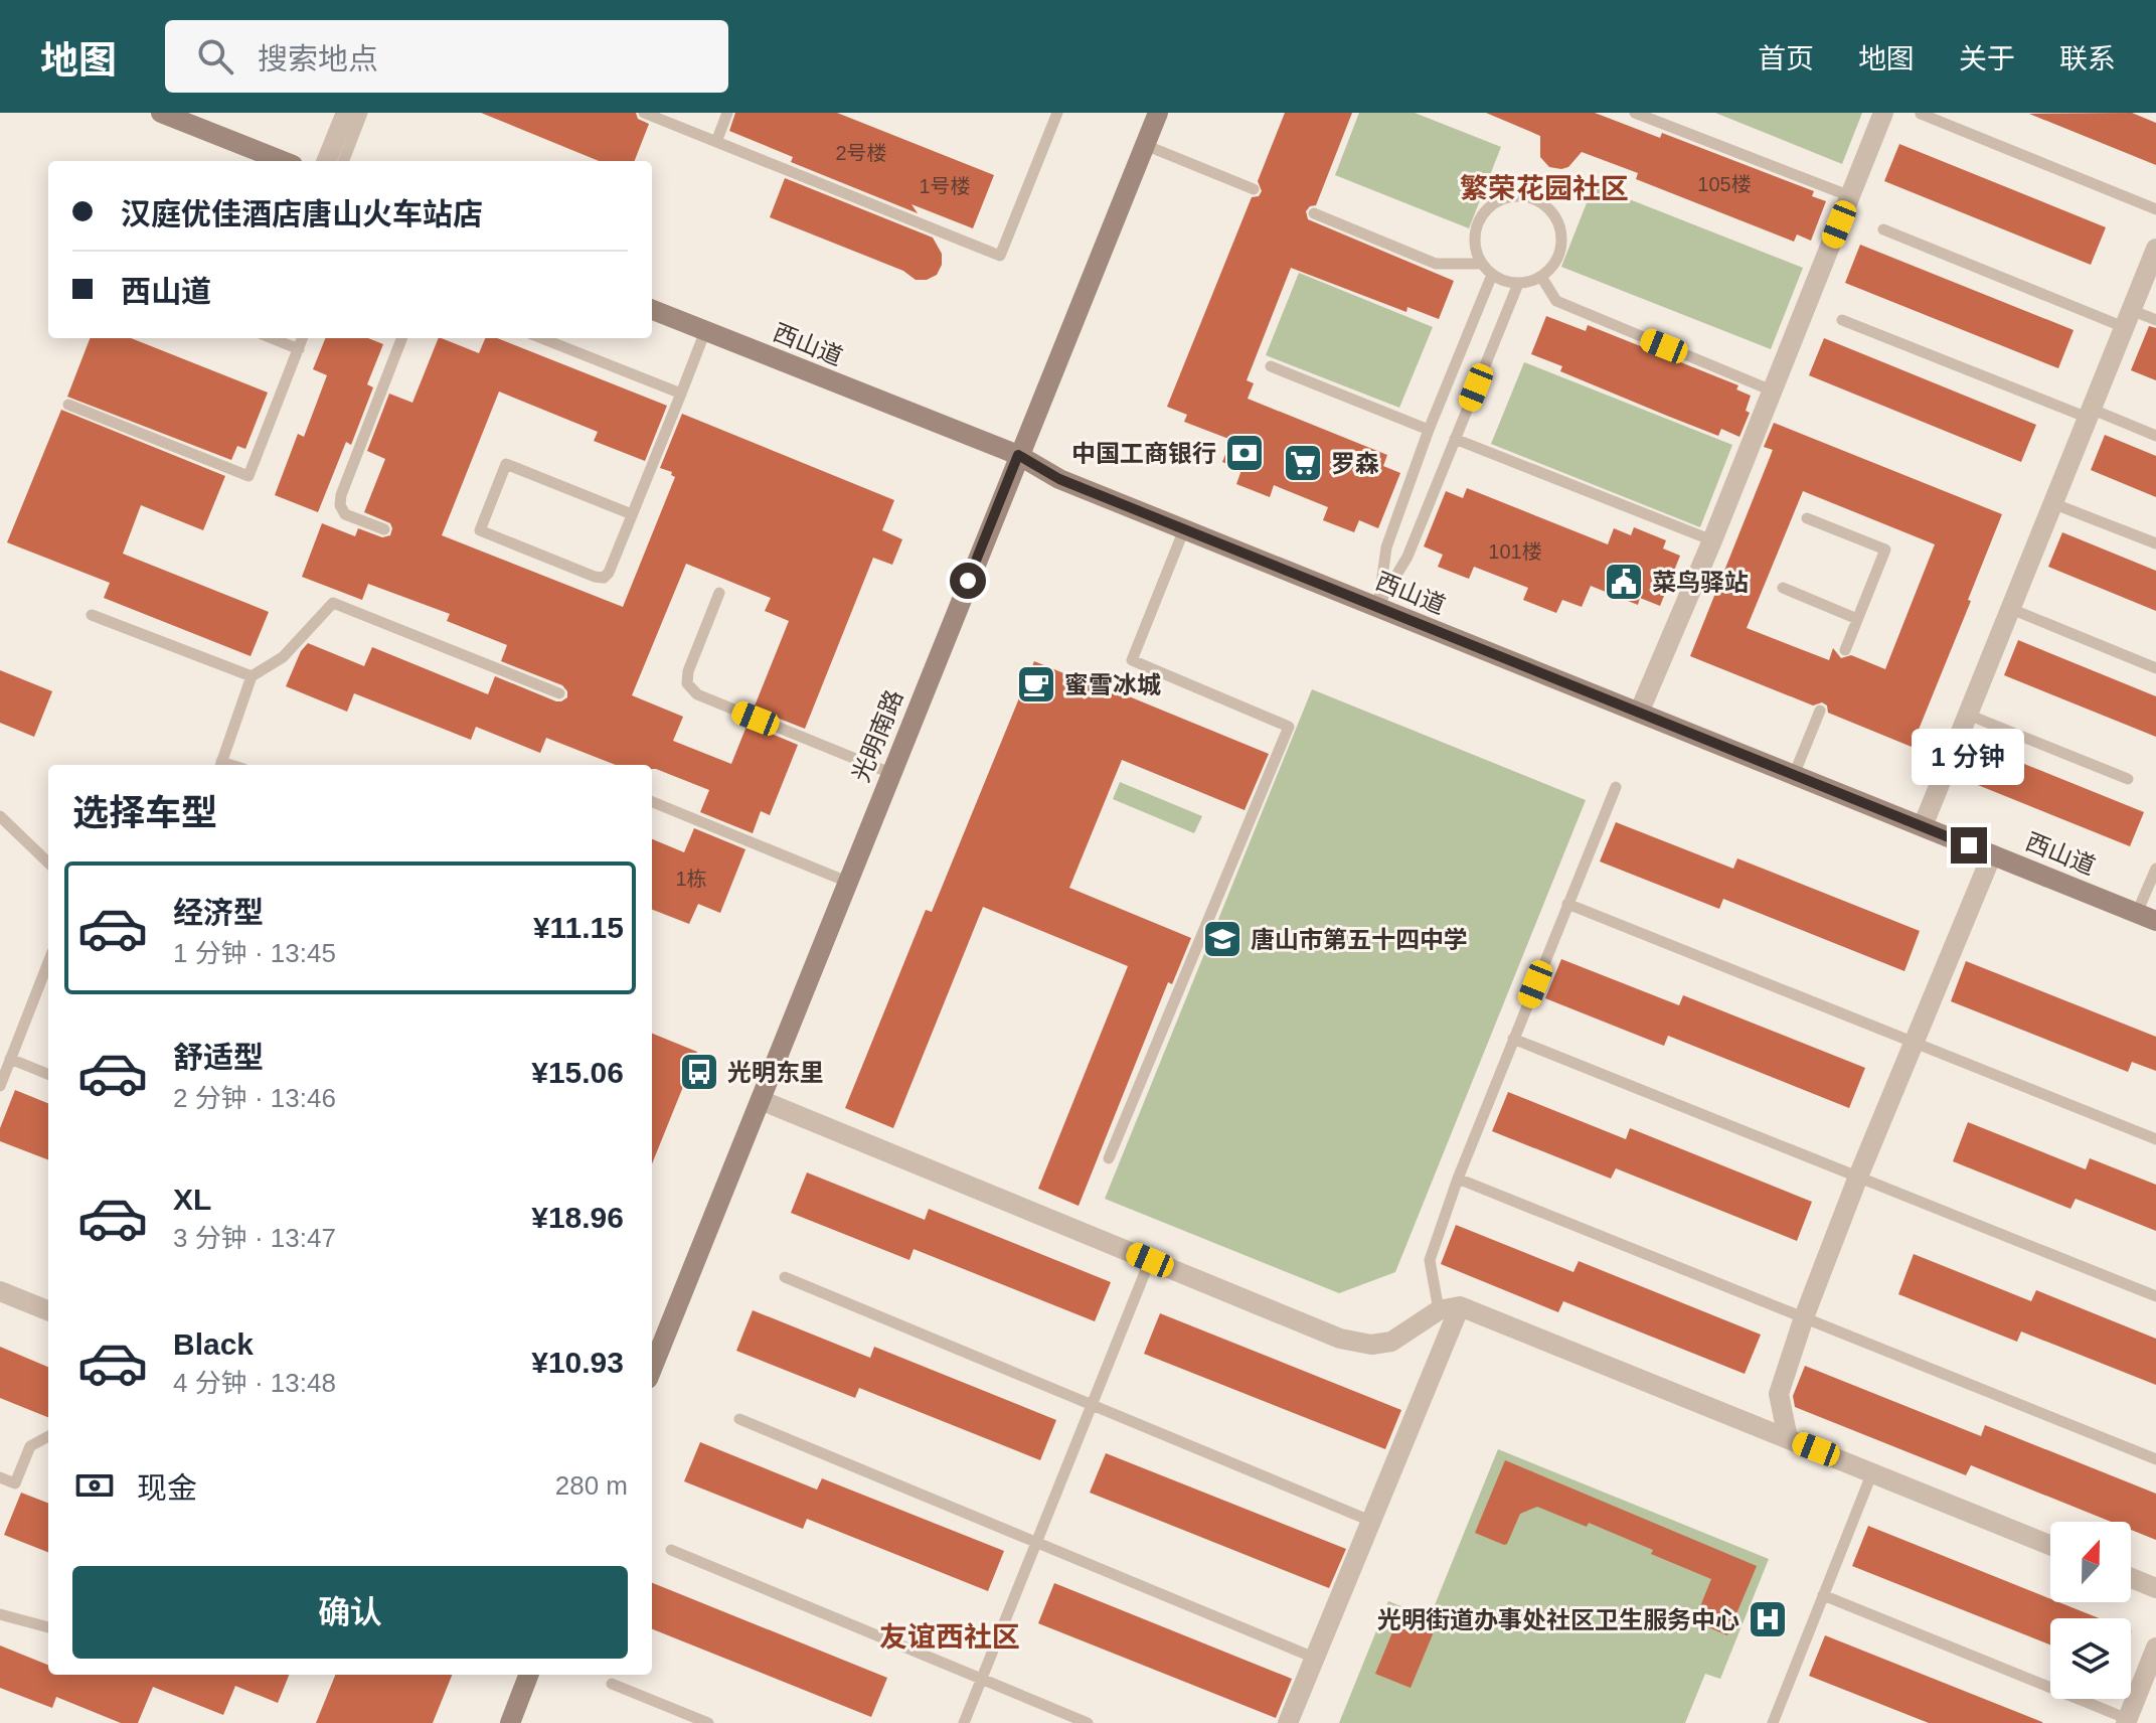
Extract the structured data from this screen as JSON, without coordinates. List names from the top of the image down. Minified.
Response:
{"streets":{"street":["西山道","光明南路"]},"crossings":[["西山道","光明南路"]],"districts":["繁荣花园社区","友谊西社区"],"places":{"bank":["中国工商银行"],"supermarket":["罗森"],"public building":["菜鸟驿站"],"cafe":["蜜雪冰城"],"school or university":["唐山市第五十四中学"],"bus stop":["光明东里"],"hospital":["光明街道办事处社区卫生服务中心"]},"house_numbers":["2号楼","105楼","1号楼","101楼","1栋"],"north":"top","page":{"header":"地图","search":"搜索地点","nav":["首页","地图","关于","联系"],"banner":["汉庭优佳酒店唐山火车站店","西山道"],"bubble":"1 分钟","heading":"选择车型","list":[{"name":"经济型","note":"1 分钟 · 13:45","value":"¥11.15"},{"name":"舒适型","note":"2 分钟 · 13:46","value":"¥15.06"},{"name":"XL","note":"3 分钟 · 13:47","value":"¥18.96"},{"name":"Black","note":"4 分钟 · 13:48","value":"¥10.93"}],"pay":["现金","280 m"],"buttons":"确认"}}
